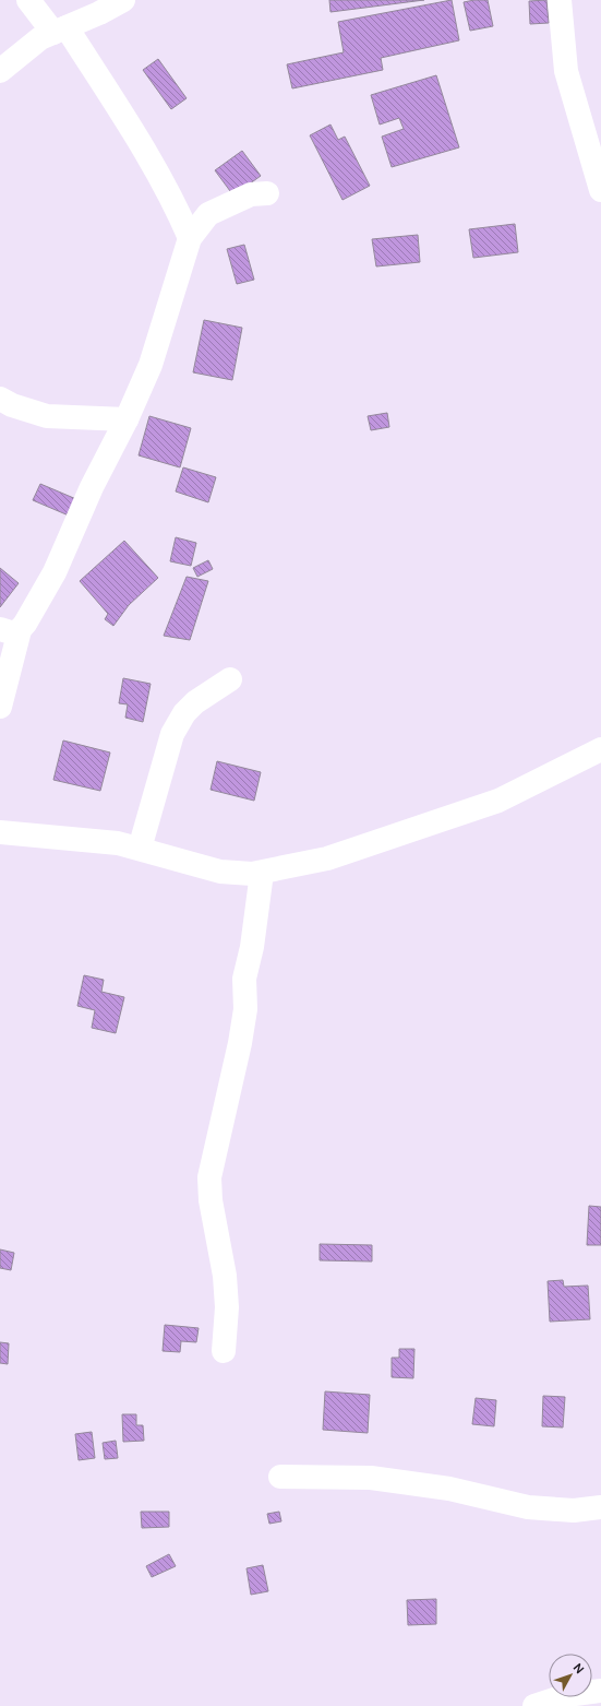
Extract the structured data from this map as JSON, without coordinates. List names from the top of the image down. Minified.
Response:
{"north":"top right"}
